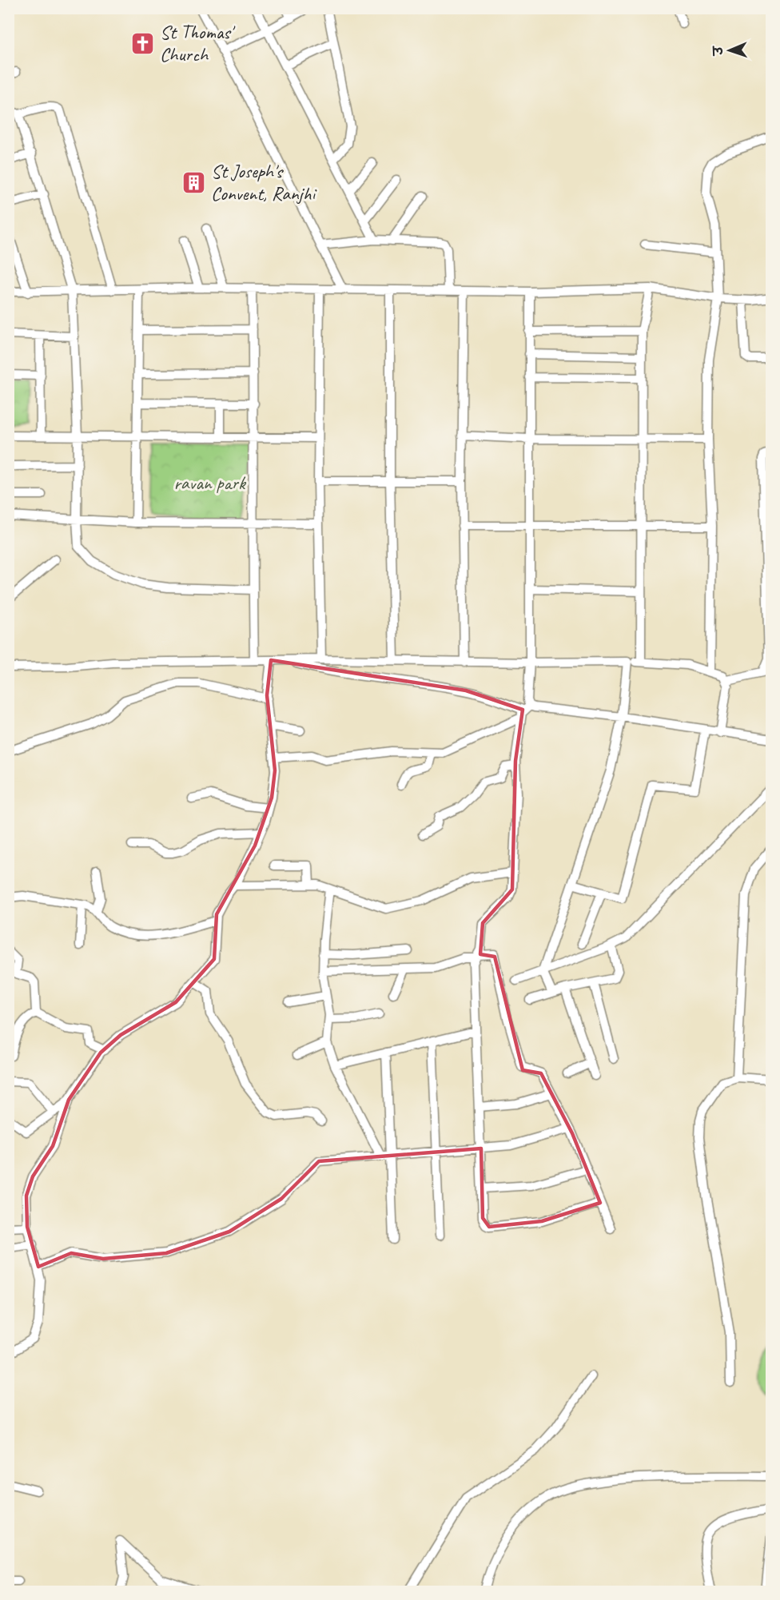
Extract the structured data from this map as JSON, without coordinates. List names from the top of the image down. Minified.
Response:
{"parks":["ravan park"],"places":{"church":["St Thomas' Church"],"building":["St Joseph's Convent, Ranjhi"]},"north":"left"}
